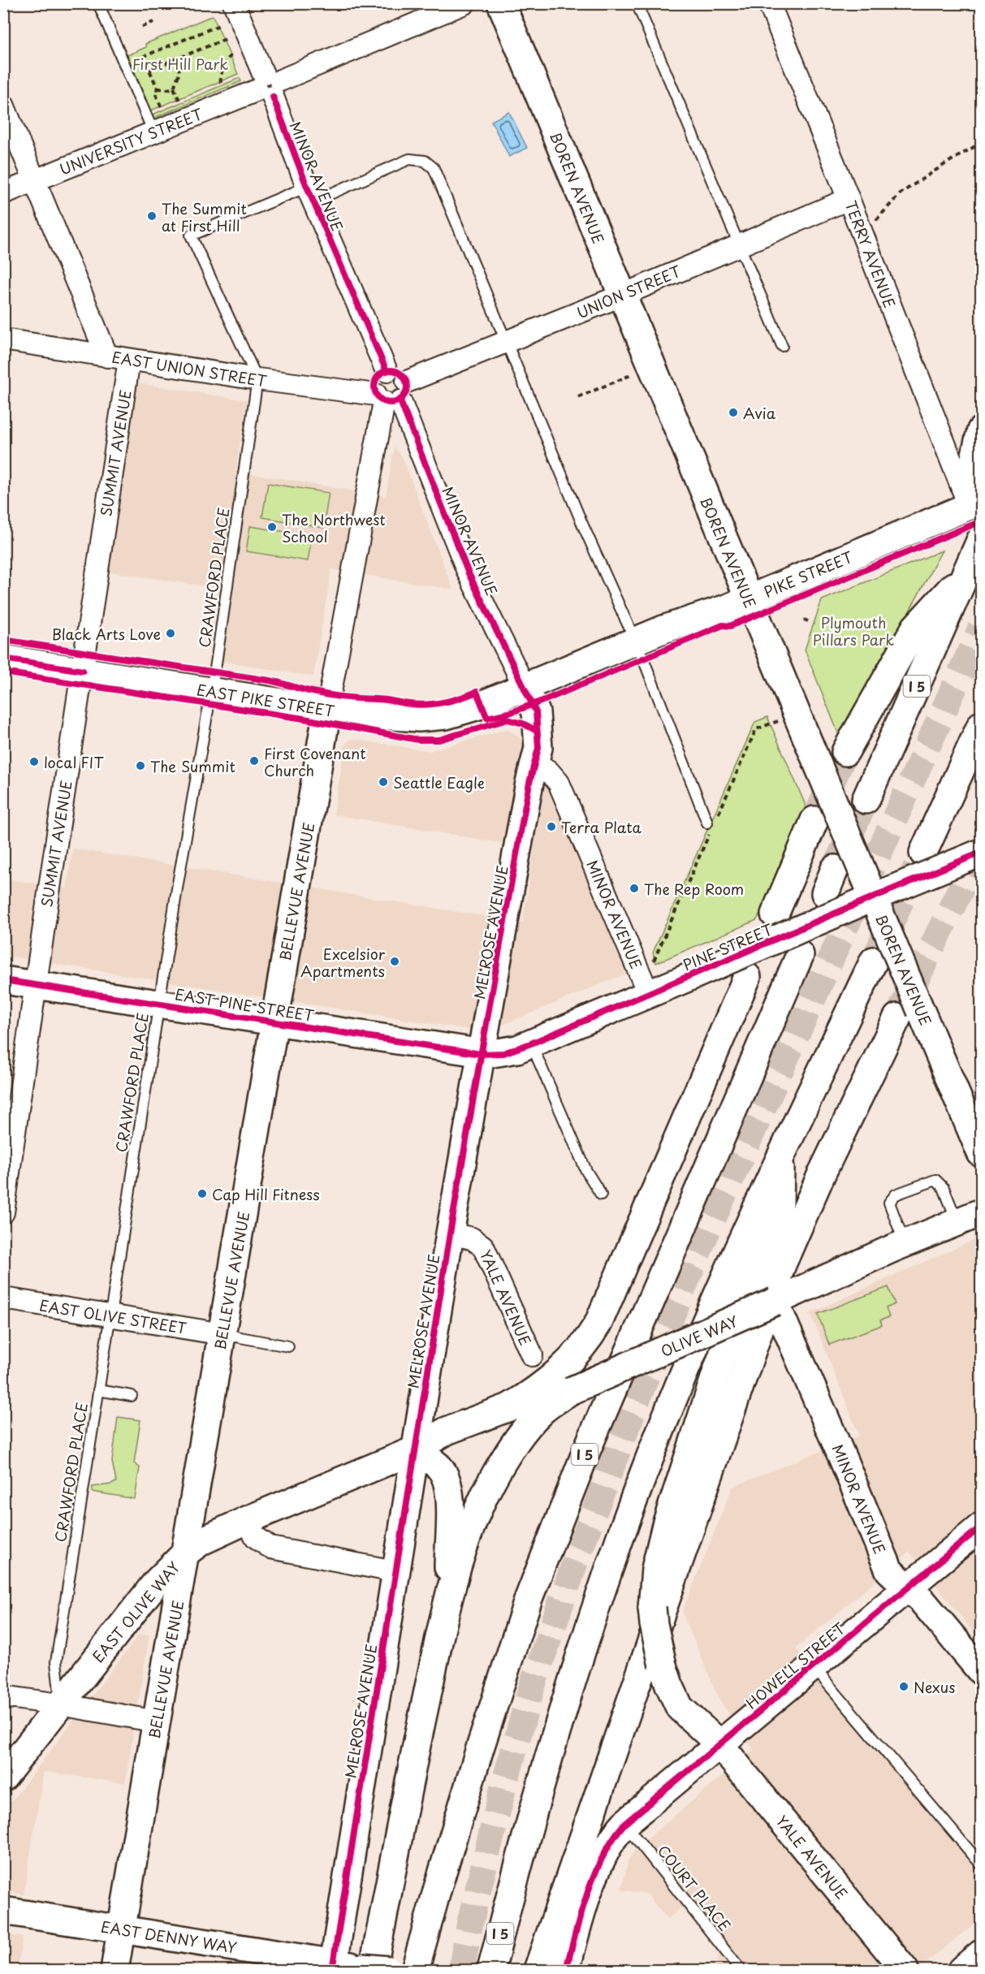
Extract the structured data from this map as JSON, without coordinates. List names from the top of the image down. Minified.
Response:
{"streets":{"main road":["MINOR AVENUE","BOREN AVENUE","PIKE STREET","I 5","EAST PIKE STREET","BELLEVUE AVENUE","MELROSE AVENUE","PINE STREET","EAST PINE STREET","YALE AVENUE","OLIVE WAY","EAST OLIVE WAY","HOWELL STREET","EAST DENNY WAY"],"street":["UNIVERSITY STREET","TERRY AVENUE","UNION STREET","EAST UNION STREET","SUMMIT AVENUE","EAST OLIVE STREET"],"lane":["CRAWFORD PLACE","COURT PLACE"]},"crossings":[["UNIVERSITY STREET","MINOR AVENUE"],["MINOR AVENUE","UNION STREET"],["MINOR AVENUE","EAST UNION STREET"],["MINOR AVENUE","PIKE STREET"],["MINOR AVENUE","EAST PIKE STREET"],["MINOR AVENUE","BELLEVUE AVENUE"],["MINOR AVENUE","MELROSE AVENUE"],["MINOR AVENUE","PINE STREET"],["MINOR AVENUE","OLIVE WAY"],["MINOR AVENUE","HOWELL STREET"],["BOREN AVENUE","UNION STREET"],["BOREN AVENUE","PIKE STREET"],["BOREN AVENUE","PINE STREET"],["TERRY AVENUE","UNION STREET"],["TERRY AVENUE","PIKE STREET"],["UNION STREET","EAST UNION STREET"],["UNION STREET","BELLEVUE AVENUE"],["EAST UNION STREET","SUMMIT AVENUE"],["EAST UNION STREET","CRAWFORD PLACE"],["EAST UNION STREET","BELLEVUE AVENUE"],["SUMMIT AVENUE","EAST PIKE STREET"],["SUMMIT AVENUE","EAST PINE STREET"],["PIKE STREET","EAST PIKE STREET"],["PIKE STREET","MELROSE AVENUE"],["CRAWFORD PLACE","EAST PIKE STREET"],["CRAWFORD PLACE","EAST PINE STREET"],["CRAWFORD PLACE","EAST OLIVE STREET"],["CRAWFORD PLACE","EAST OLIVE WAY"],["I 5","YALE AVENUE"],["EAST PIKE STREET","BELLEVUE AVENUE"],["EAST PIKE STREET","MELROSE AVENUE"],["BELLEVUE AVENUE","EAST PINE STREET"],["BELLEVUE AVENUE","EAST OLIVE STREET"],["BELLEVUE AVENUE","EAST OLIVE WAY"],["BELLEVUE AVENUE","EAST DENNY WAY"],["MELROSE AVENUE","PINE STREET"],["MELROSE AVENUE","EAST PINE STREET"],["MELROSE AVENUE","YALE AVENUE"],["MELROSE AVENUE","OLIVE WAY"],["MELROSE AVENUE","EAST OLIVE WAY"],["MELROSE AVENUE","EAST DENNY WAY"],["PINE STREET","EAST PINE STREET"],["YALE AVENUE","HOWELL STREET"],["OLIVE WAY","EAST OLIVE WAY"],["HOWELL STREET","COURT PLACE"]],"parks":["First Hill Park","Plymouth Pillars Park"],"places":["The Summit at First Hill","Avia","The Northwest School","Black Arts Love","First Covenant Church","local FIT","The Summit","Seattle Eagle","Terra Plata","The Rep Room","Excelsior Apartments","Cap Hill Fitness","Nexus"]}
